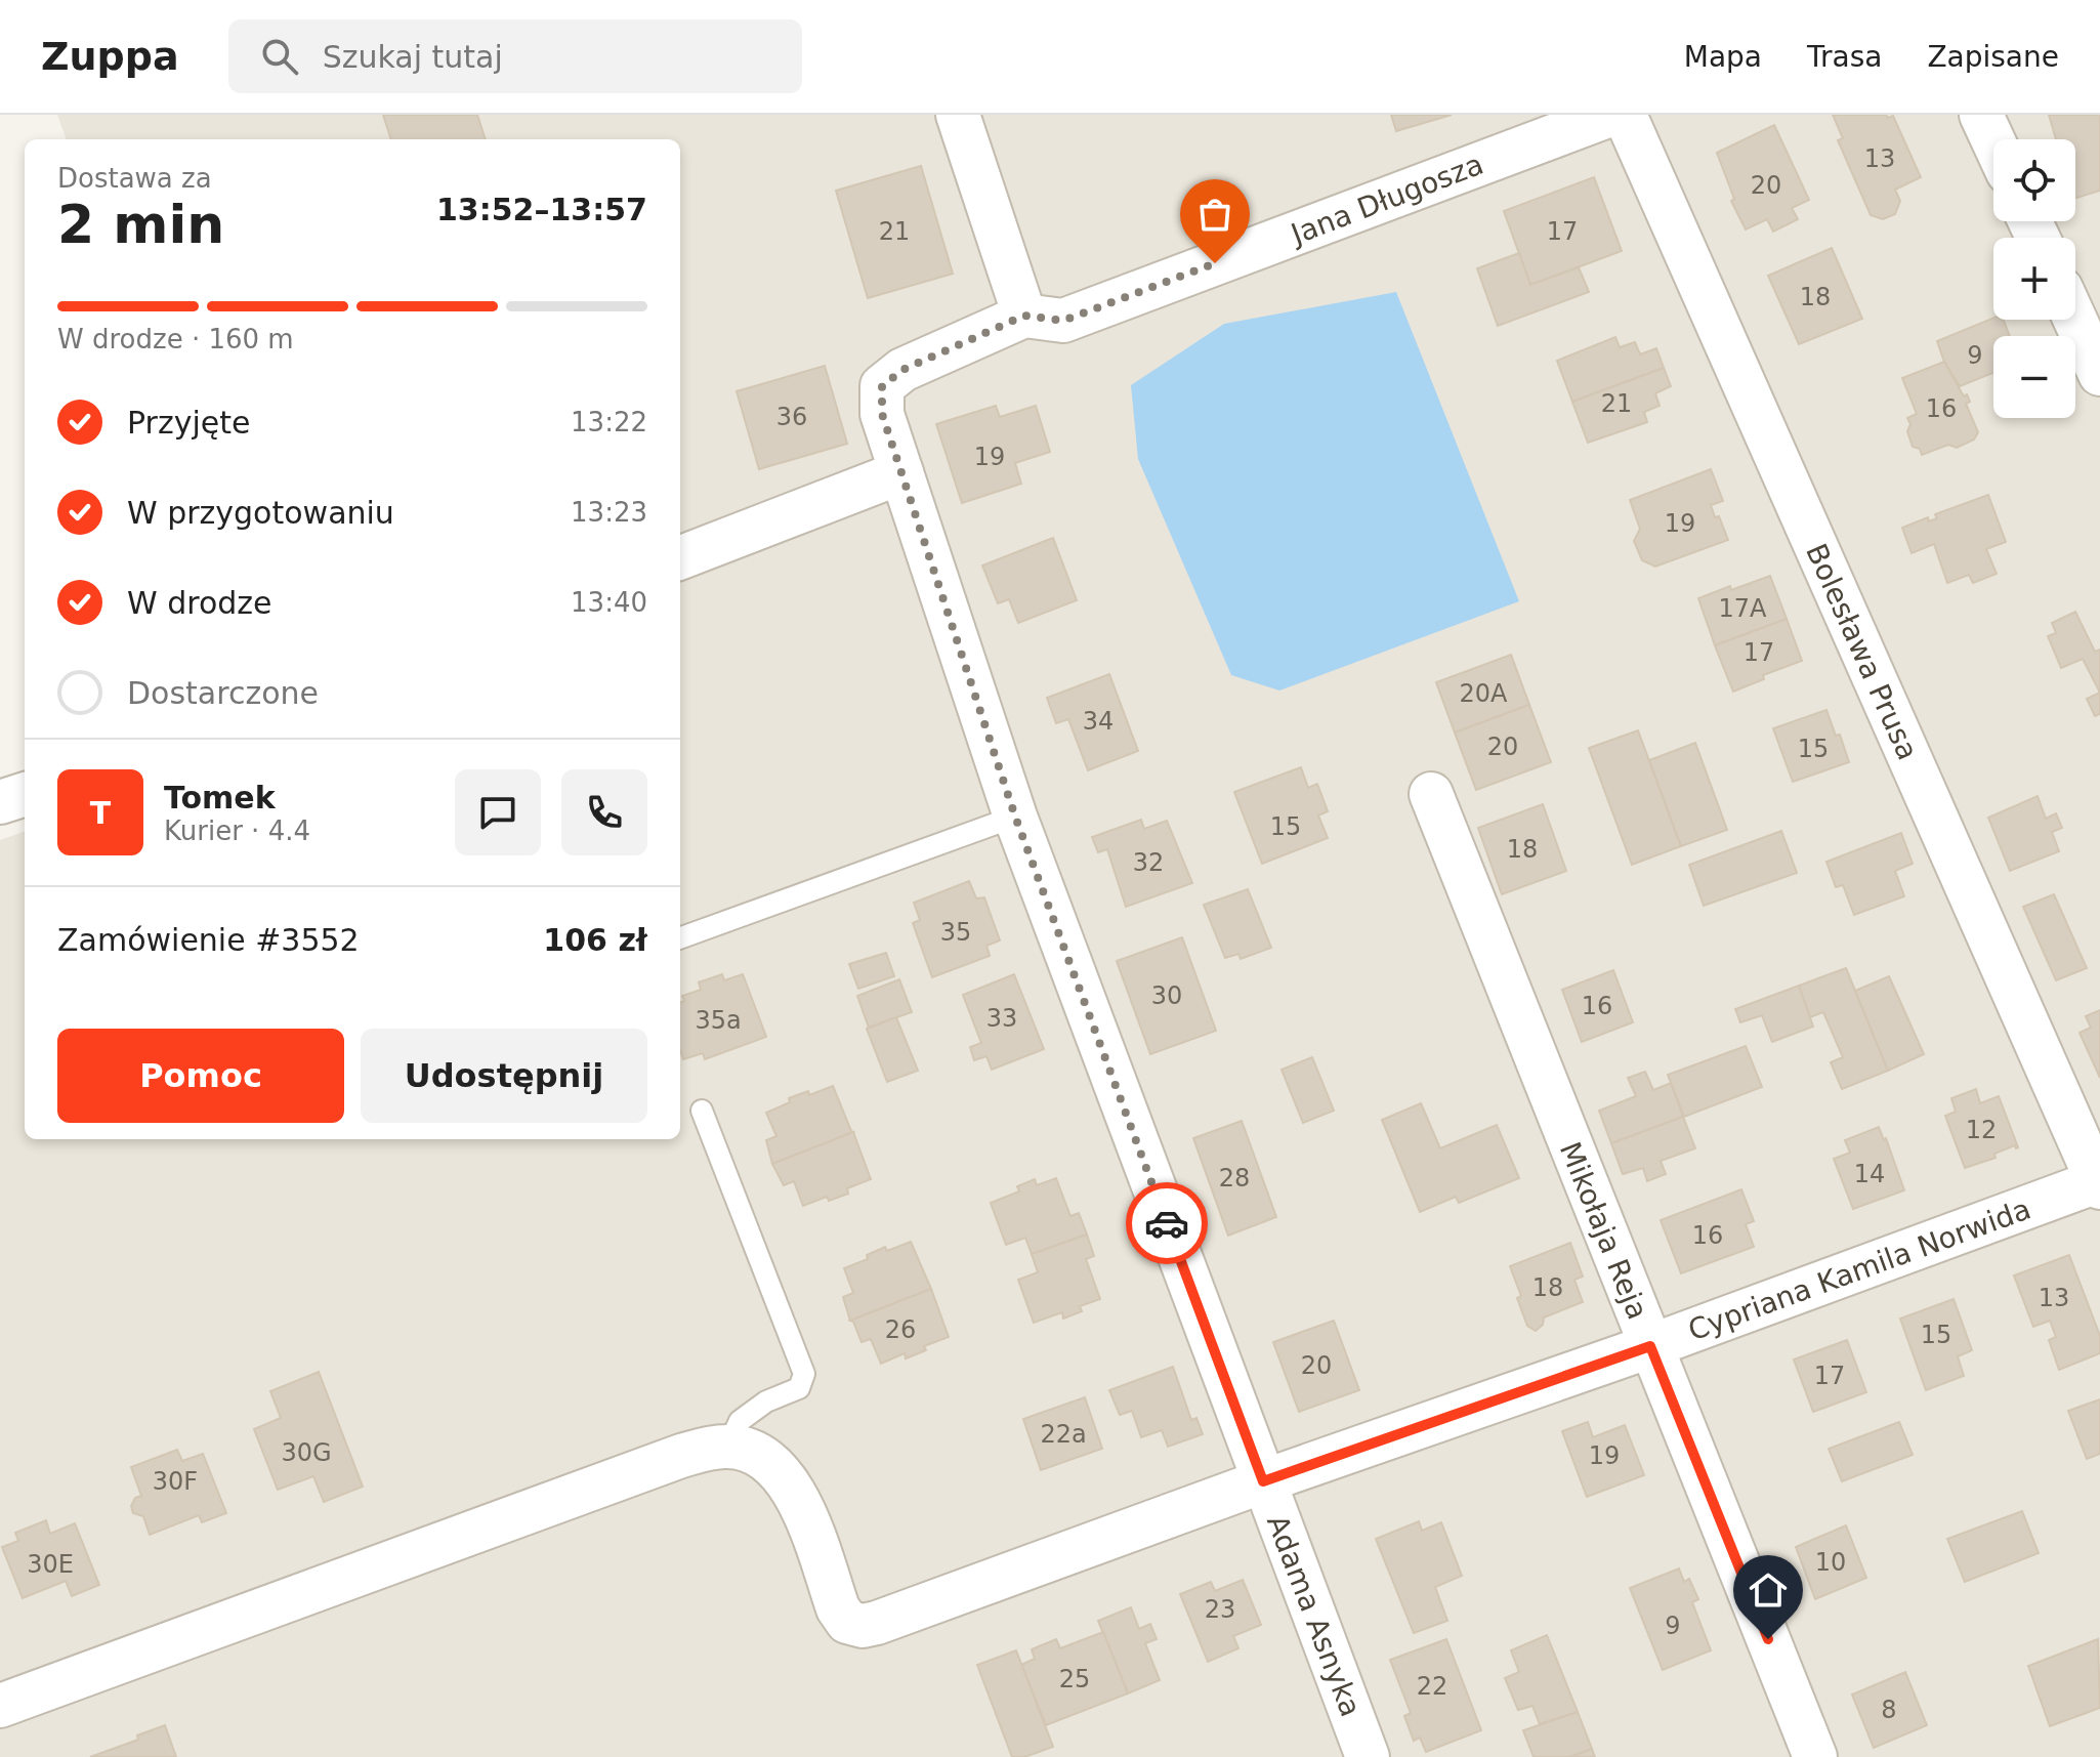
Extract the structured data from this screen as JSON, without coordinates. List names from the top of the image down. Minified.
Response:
{"streets":{"street":["Jana Długosza","Bolesława Prusa","Mikołaja Reja","Cypriana Kamila Norwida","Adama Asnyka"]},"crossings":[["Jana Długosza","Adama Asnyka"],["Bolesława Prusa","Cypriana Kamila Norwida"],["Mikołaja Reja","Cypriana Kamila Norwida"],["Cypriana Kamila Norwida","Adama Asnyka"]],"house_numbers":["13","20","21","17","18","9","21","16","36","19","19","17A","17","20A","34","20","15","15","18","32","35","30","16","33","35a","12","14","28","16","18","13","26","15","20","17","22a","30G","19","30F","10","30E","23","9","25","22","8"],"page":{"header":"Zuppa","search":"Szukaj tutaj","nav":["Mapa","Trasa","Zapisane"],"map_buttons":["+","−"],"heading":["2 min","Dostawa za","13:52–13:57"],"panel":["Tomek","Kurier · 4.4","Zamówienie #3552","106 zł"],"bar":"W drodze · 160 m","list":[["Przyjęte","13:22"],["W przygotowaniu","13:23"],["W drodze","13:40"],"Dostarczone"],"round":"T","buttons":["Pomoc","Udostępnij"]}}
